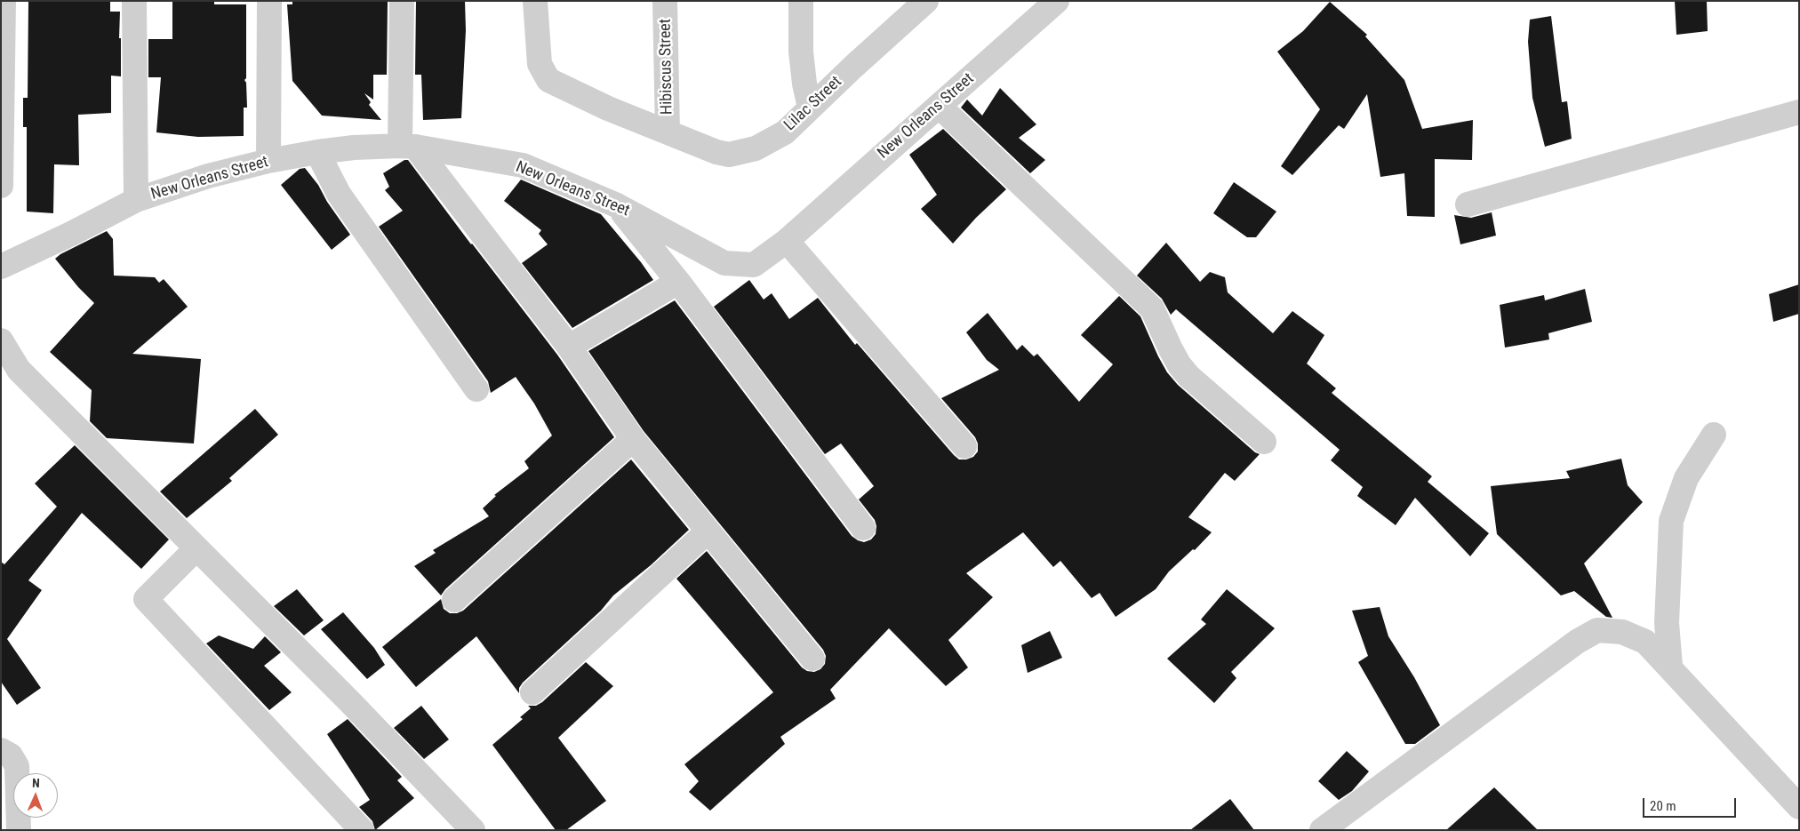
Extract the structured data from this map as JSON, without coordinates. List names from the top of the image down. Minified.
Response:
{"streets":{"street":["Hibiscus Street","Lilac Street","New Orleans Street"]},"crossings":[["Hibiscus Street","Lilac Street"]],"scale_bar":"20 m","north":"top"}
